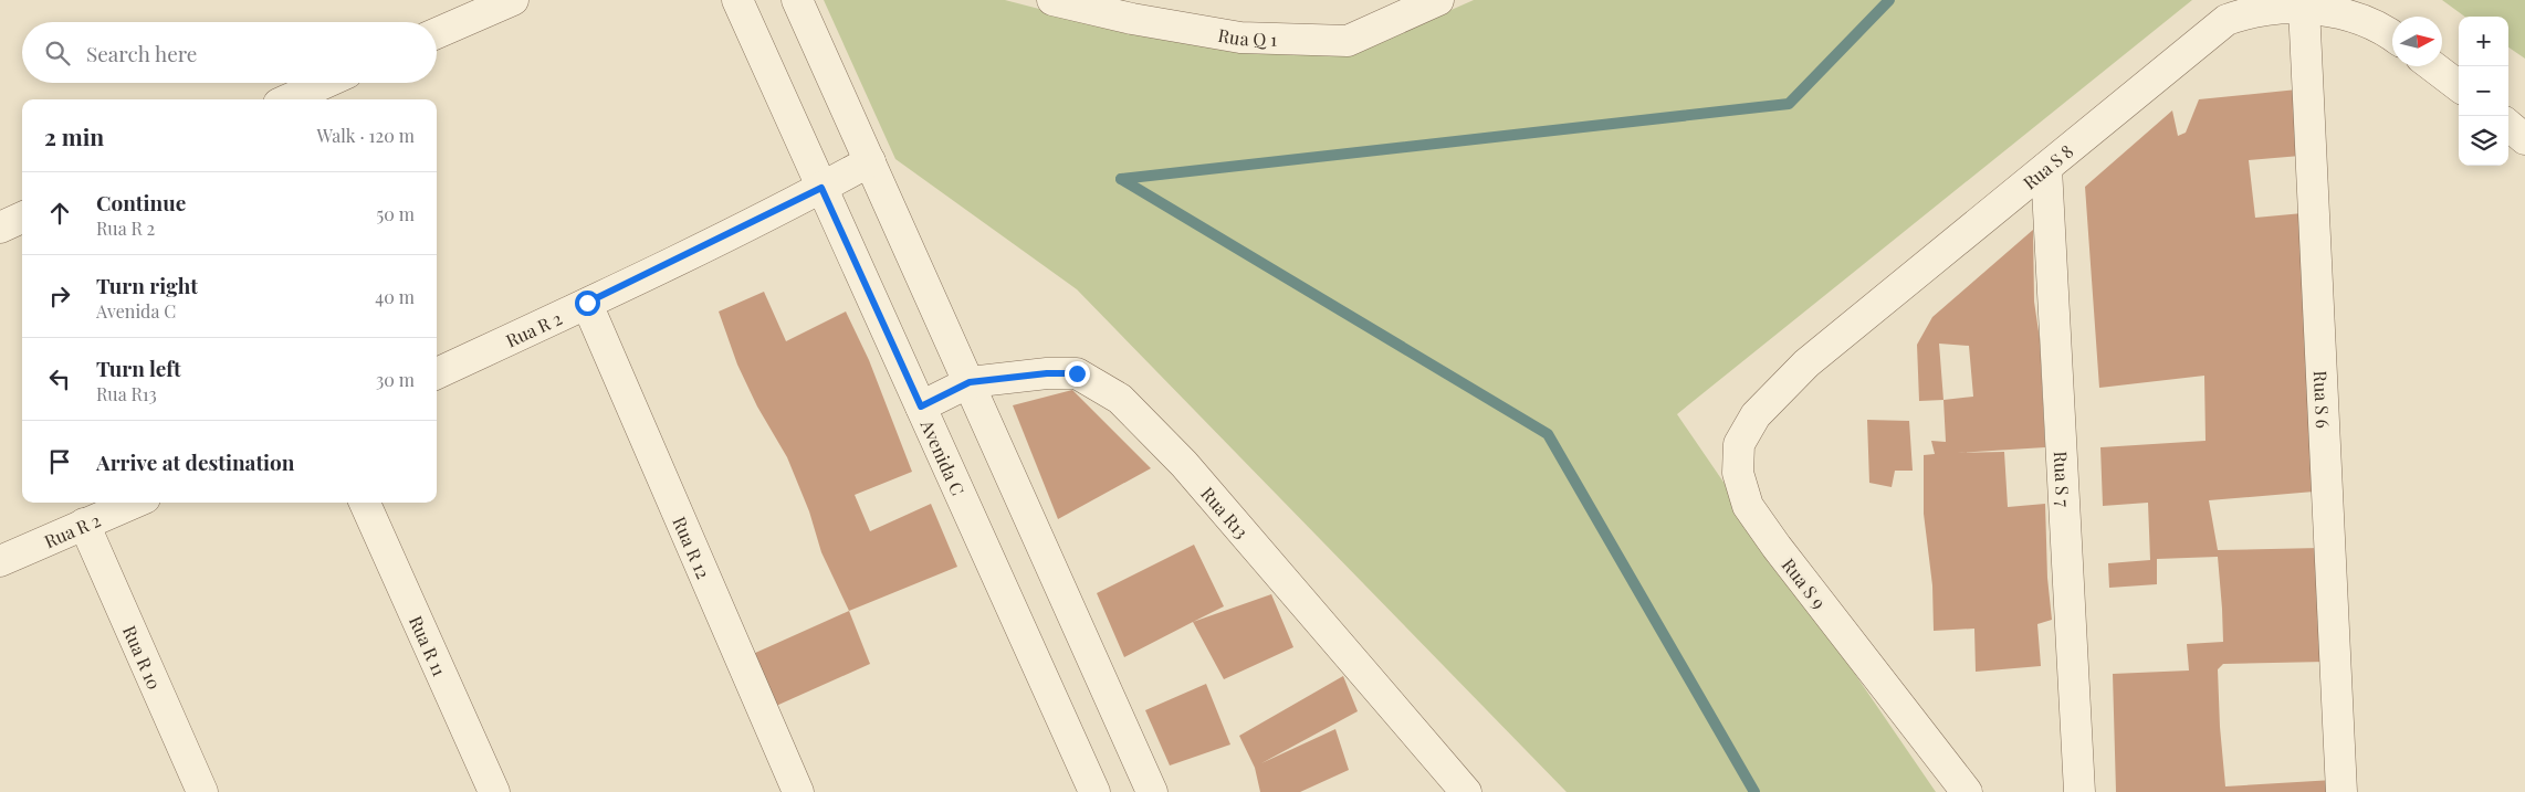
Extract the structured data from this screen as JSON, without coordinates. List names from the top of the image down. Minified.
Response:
{"streets":{"street":["Rua Q 1","Rua S 8","Rua R 2","Rua S 6","Avenida C","Rua S 7","Rua R13","Rua R 12","Rua S 9","Rua R 11","Rua R 10"]},"crossings":[["Rua S 8","Rua S 6"],["Rua S 8","Rua S 7"],["Rua S 8","Rua S 9"],["Rua R 2","Avenida C"],["Rua R 2","Rua R 12"],["Rua R 2","Rua R 10"],["Avenida C","Rua R13"]],"north":"right","page":{"map_buttons":["+","−"],"search":"Search here","heading":["2 min","Walk · 120 m"],"list":[["Continue","Rua R 2","50 m"],["Turn right","Avenida C","40 m"],["Turn left","Rua R13","30 m"],"Arrive at destination"]}}
